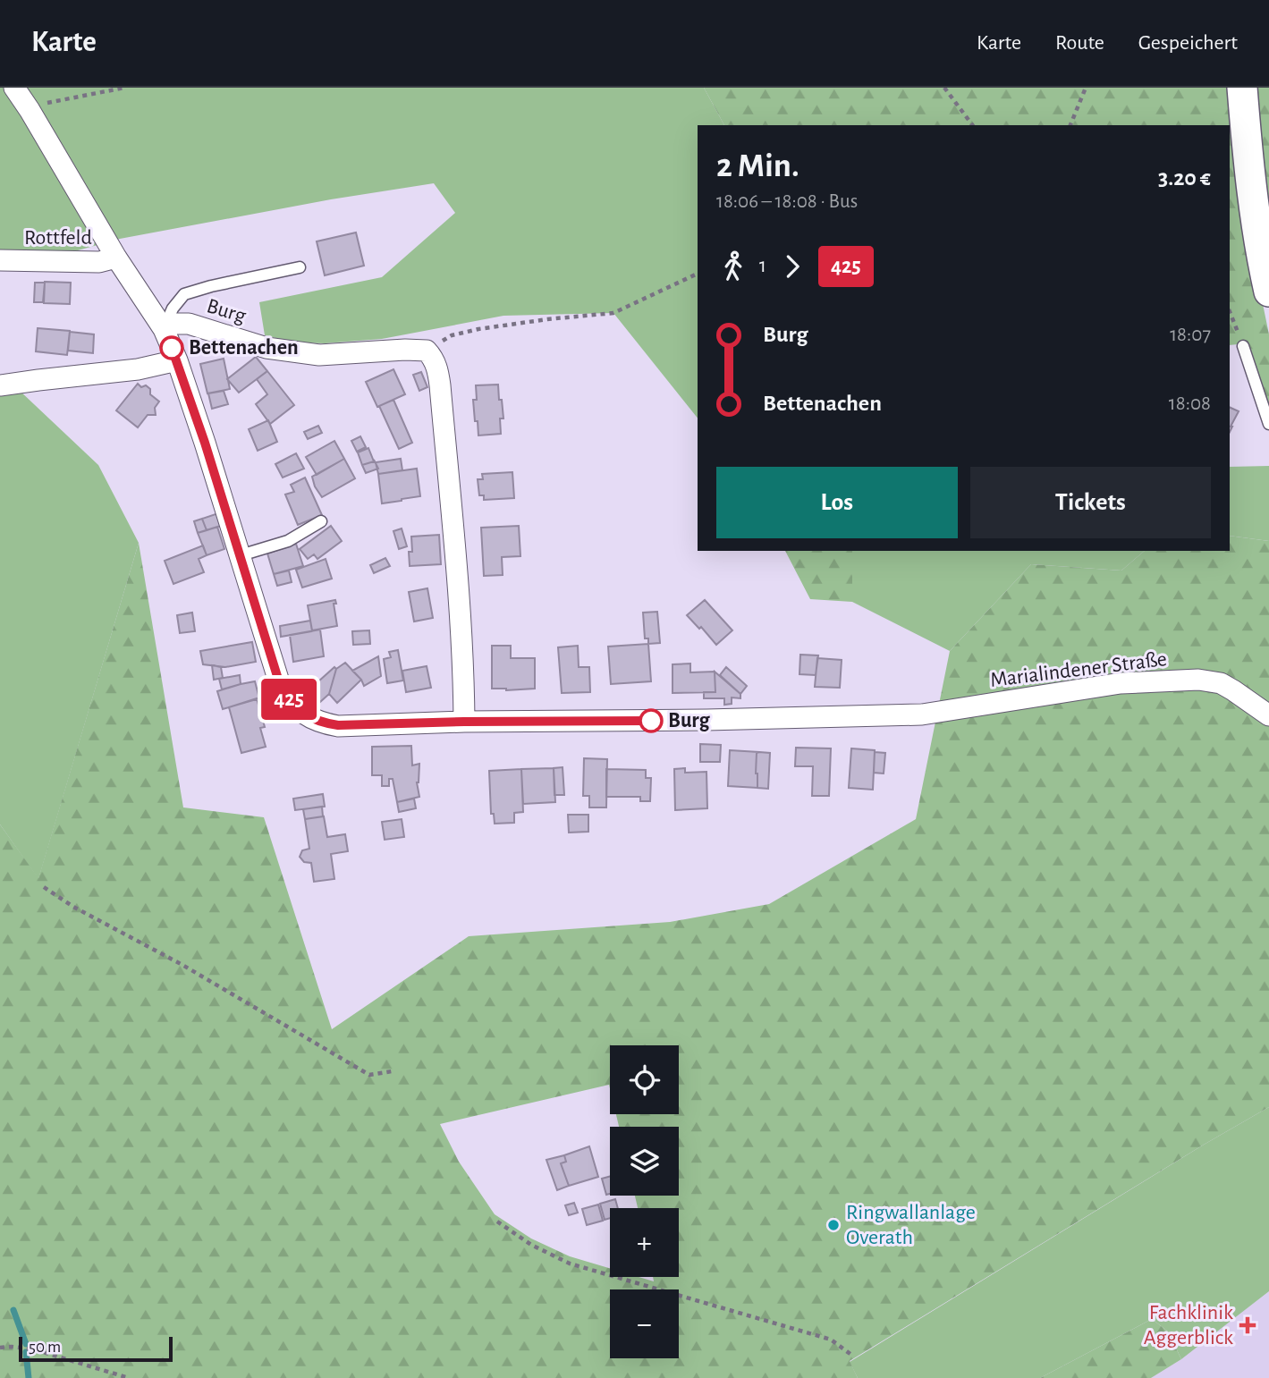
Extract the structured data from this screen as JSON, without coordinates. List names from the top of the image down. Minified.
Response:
{"streets":{"street":["Rottfeld","Burg","Marialindener Straße"]},"places":{"other":["Bettenachen","Burg","Ringwallanlage Overath"],"health":["Fachklinik Aggerblick"]},"lines":["bus line 425"],"scale_bar":"50 m","page":{"header":"Karte","nav":["Karte","Route","Gespeichert"],"on_map":"425","heading":["2 Min.","18:06 – 18:08 · Bus","3.20 €"],"legs":["1","425"],"list":[{"name":"Burg","value":"18:07"},{"name":"Bettenachen","value":"18:08"}],"buttons":["Los","Tickets"],"map_buttons":["+","−"],"scale":"50 m"}}
